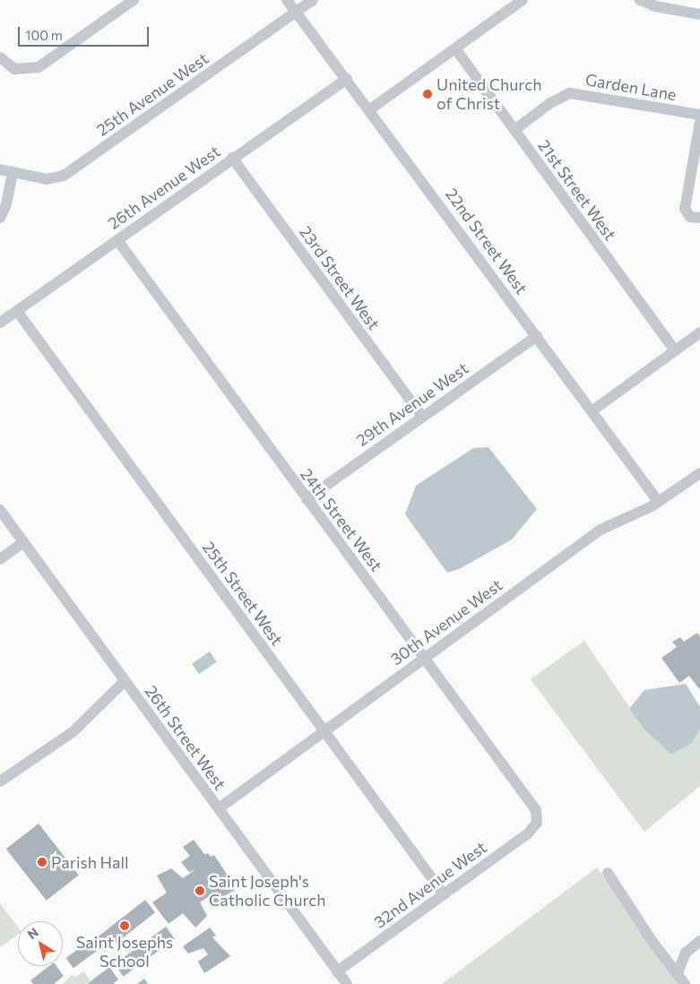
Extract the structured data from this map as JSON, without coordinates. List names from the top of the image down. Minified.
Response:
{"streets":{"street":["Garden Lane","25th Avenue West","26th Avenue West","21st Street West","22nd Street West","23rd Street West","29th Avenue West","24th Street West","25th Street West","30th Avenue West","26th Street West","32nd Avenue West"]},"crossings":[["Garden Lane","21st Street West"],["25th Avenue West","22nd Street West"],["26th Avenue West","22nd Street West"],["26th Avenue West","23rd Street West"],["26th Avenue West","24th Street West"],["26th Avenue West","25th Street West"],["22nd Street West","29th Avenue West"],["22nd Street West","30th Avenue West"],["23rd Street West","29th Avenue West"],["29th Avenue West","24th Street West"],["24th Street West","30th Avenue West"],["24th Street West","32nd Avenue West"],["25th Street West","30th Avenue West"],["25th Street West","32nd Avenue West"],["30th Avenue West","26th Street West"],["26th Street West","32nd Avenue West"]],"places":["United Church of Christ","Parish Hall","Saint Joseph's Catholic Church","Saint Josephs School"],"scale_bar":"100 m","north":"top left"}
